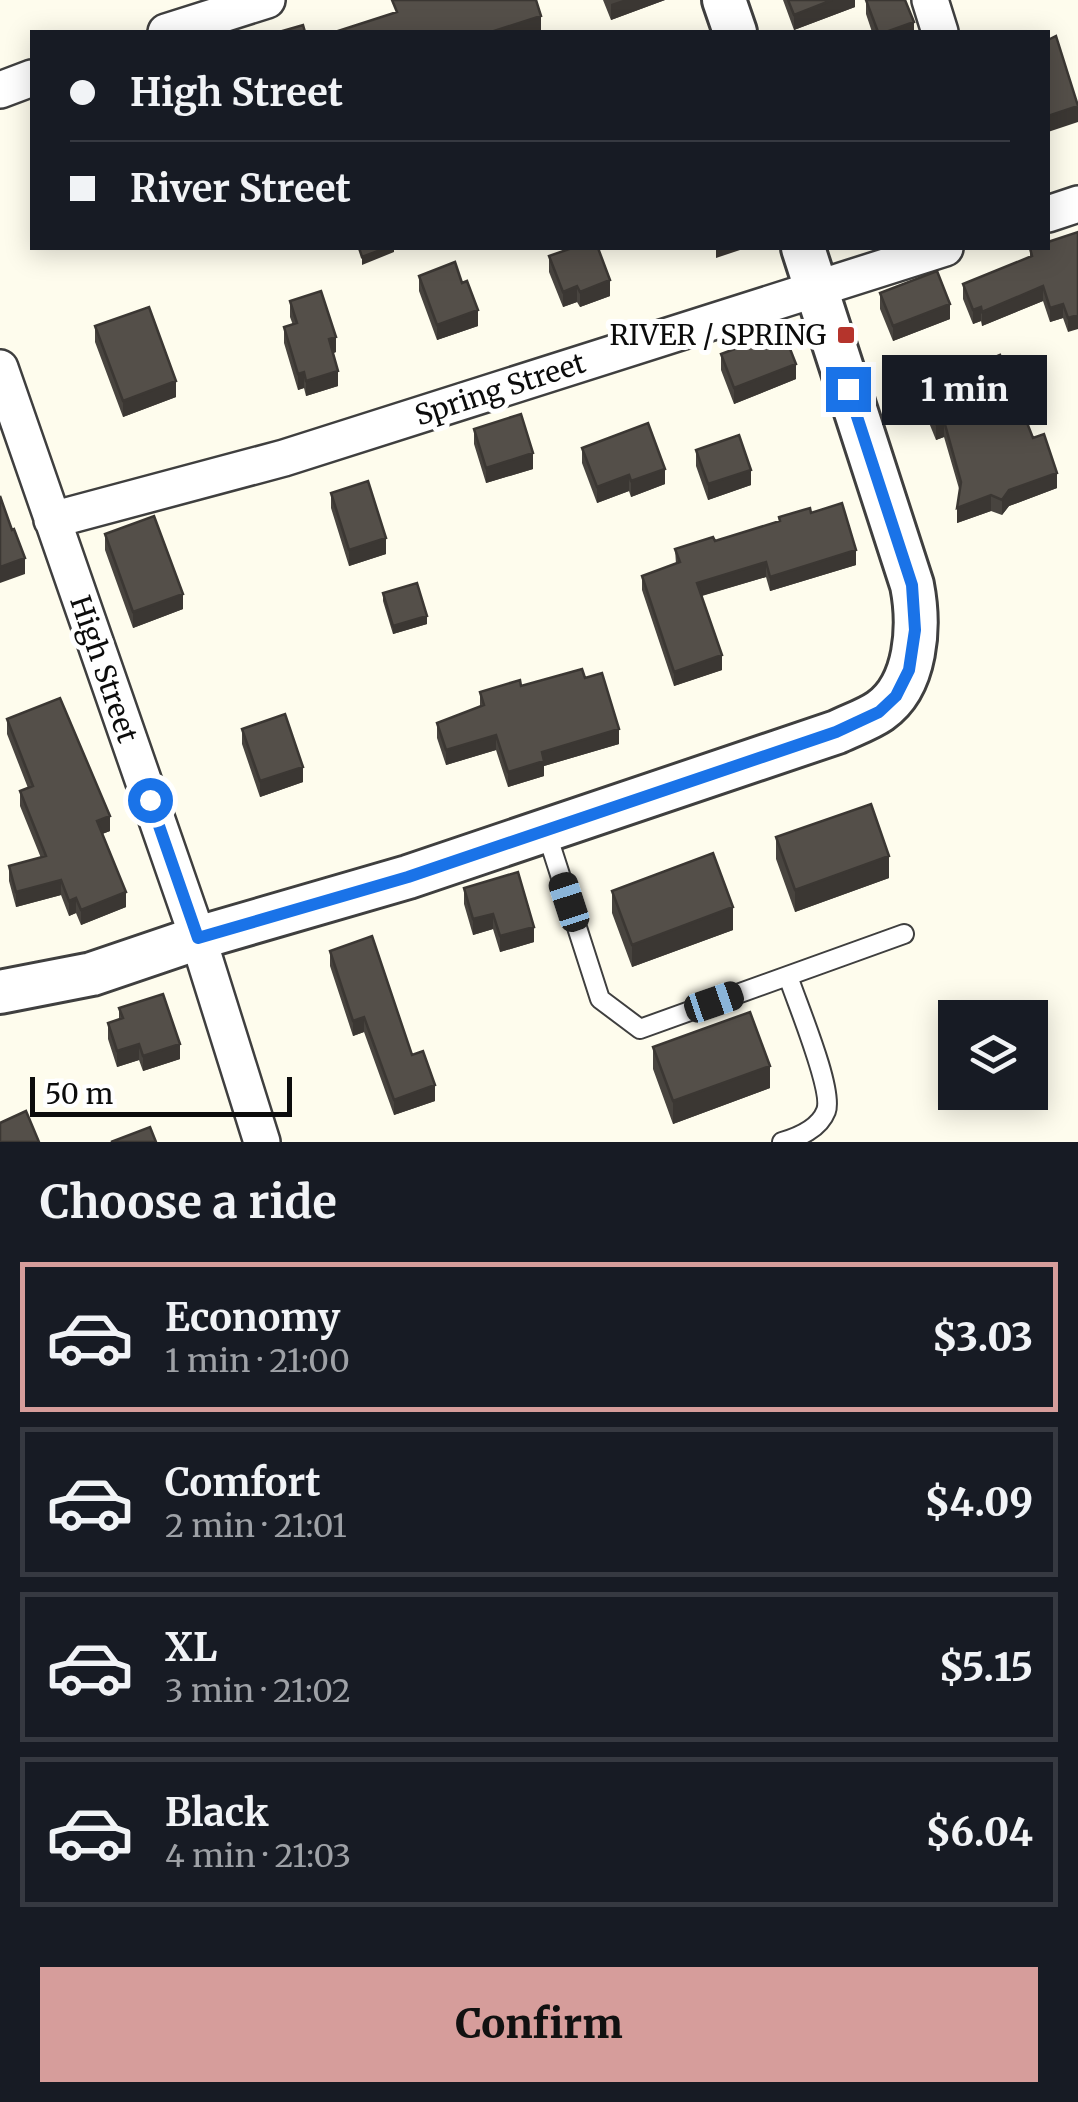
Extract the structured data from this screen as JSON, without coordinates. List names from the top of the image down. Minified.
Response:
{"streets":{"street":["Spring Street","High Street"]},"crossings":[["Spring Street","High Street"]],"places":{"transit":["RIVER / SPRING"]},"scale_bar":"50 m","page":{"banner":["High Street","River Street"],"bubble":"1 min","scale":"50 m","heading":"Choose a ride","list":[{"name":"Economy","note":"1 min · 21:00","value":"$3.03"},{"name":"Comfort","note":"2 min · 21:01","value":"$4.09"},{"name":"XL","note":"3 min · 21:02","value":"$5.15"},{"name":"Black","note":"4 min · 21:03","value":"$6.04"}],"buttons":"Confirm"}}
